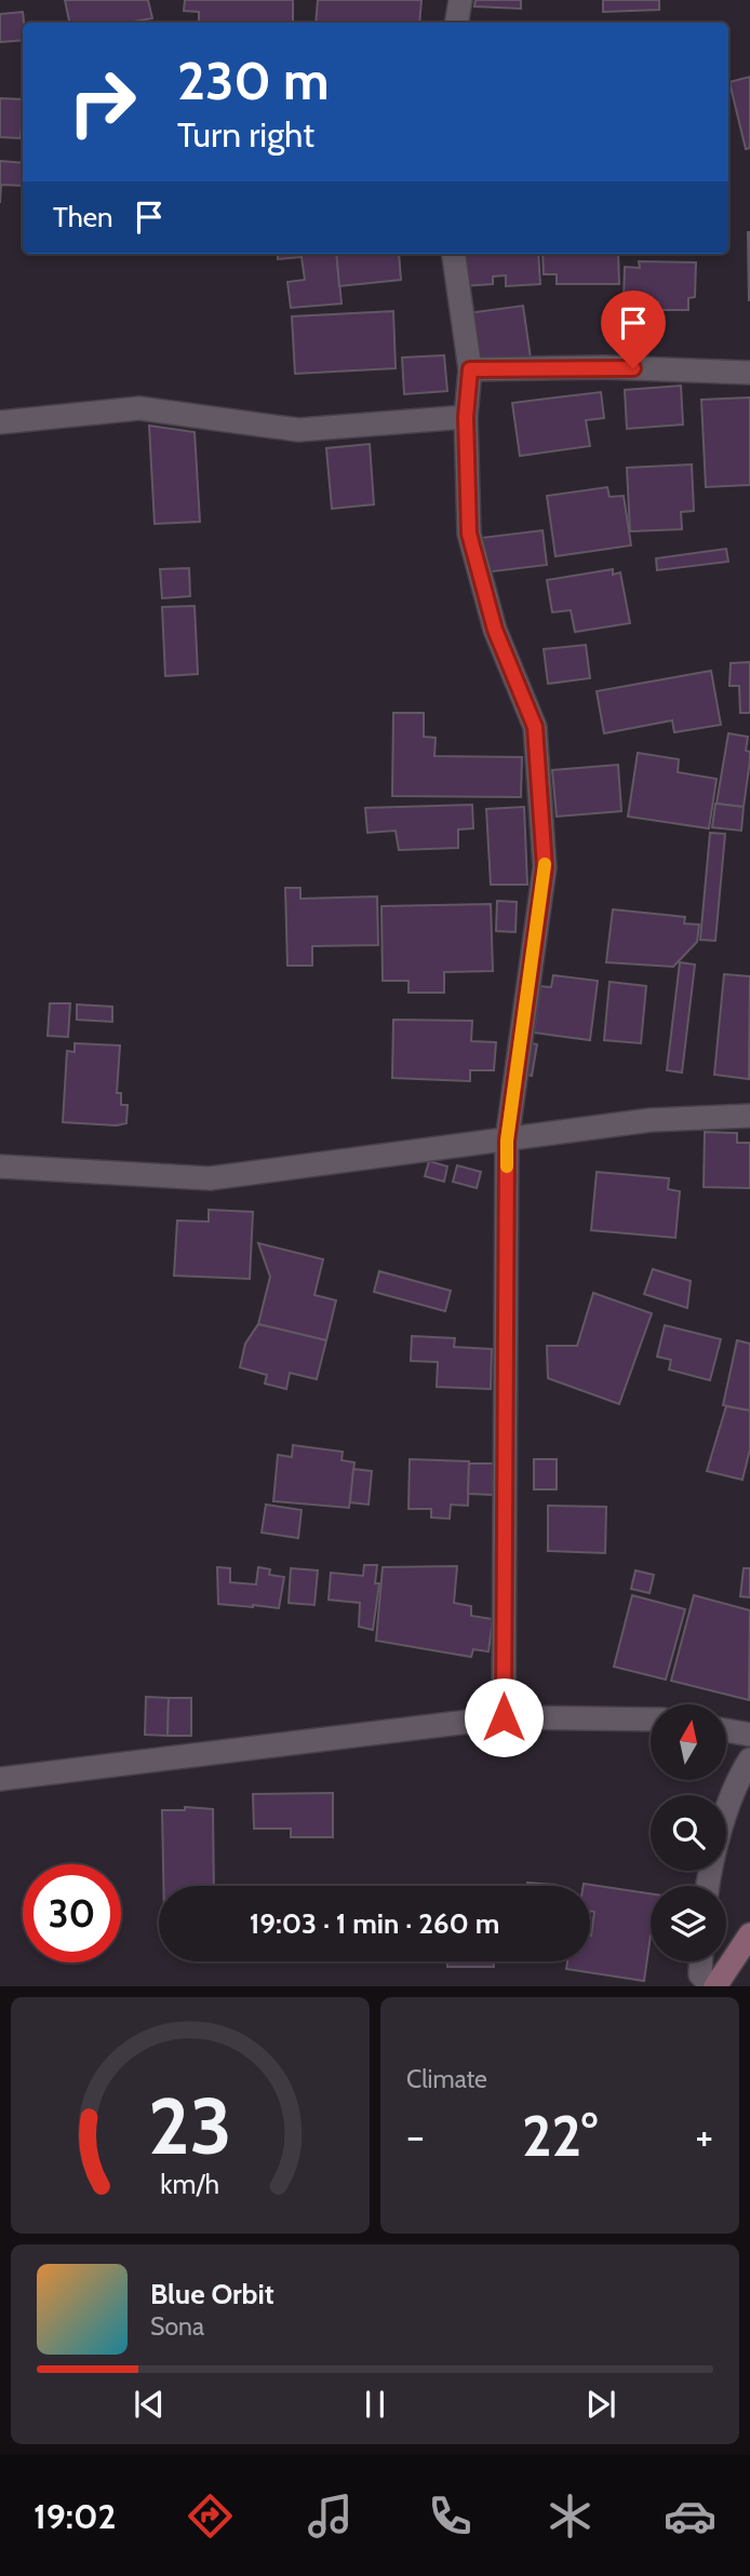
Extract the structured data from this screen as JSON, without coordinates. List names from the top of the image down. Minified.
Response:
{"north":"top","page":{"turn":["230 m","Turn right"],"then":"Then","limit":"30","trip":"19:03 · 1 min · 260 m","tile":"Climate","heat":["−","22°","+"],"song":["Blue Orbit","Sona"],"tabs":"19:02","gauge":["23","km/h"]}}
